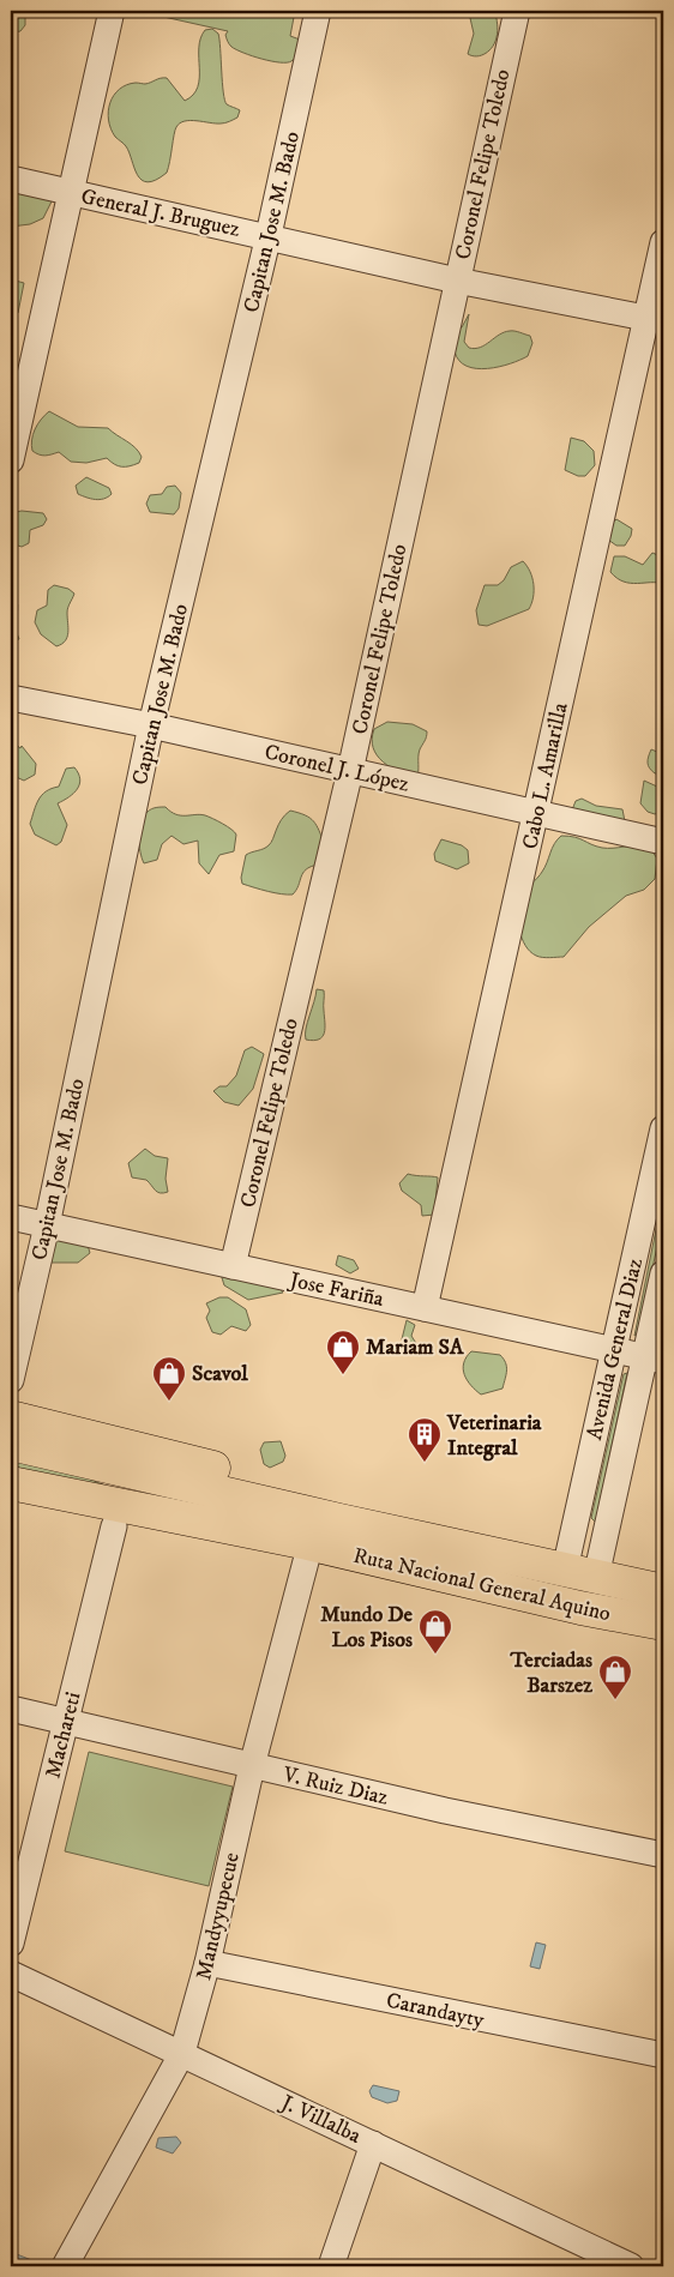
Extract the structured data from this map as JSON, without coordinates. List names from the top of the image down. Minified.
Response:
{"streets":{"highway":["Ruta Nacional General Aquino"],"street":["Coronel Felipe Toledo","General J. Bruguez","Capitan Jose M. Bado","Coronel J. López","Cabo L. Amarilla","Jose Fariña","Avenida General Diaz","Machareti","V. Ruiz Diaz","Mandyyupecue","Carandayty","J. Villalba"]},"crossings":[["Coronel Felipe Toledo","General J. Bruguez"],["Coronel Felipe Toledo","Coronel J. López"],["Coronel Felipe Toledo","Jose Fariña"],["General J. Bruguez","Capitan Jose M. Bado"],["General J. Bruguez","Cabo L. Amarilla"],["Capitan Jose M. Bado","Coronel J. López"],["Capitan Jose M. Bado","Jose Fariña"],["Coronel J. López","Cabo L. Amarilla"],["Cabo L. Amarilla","Jose Fariña"],["Jose Fariña","Avenida General Diaz"],["Avenida General Diaz","Ruta Nacional General Aquino"],["Ruta Nacional General Aquino","Machareti"],["Ruta Nacional General Aquino","Mandyyupecue"],["Machareti","V. Ruiz Diaz"],["V. Ruiz Diaz","Mandyyupecue"],["Mandyyupecue","Carandayty"],["Mandyyupecue","J. Villalba"]],"places":{"shop":["Mariam SA","Scavol","Mundo De Los Pisos","Terciadas Barszez"],"building":["Veterinaria Integral"]}}
